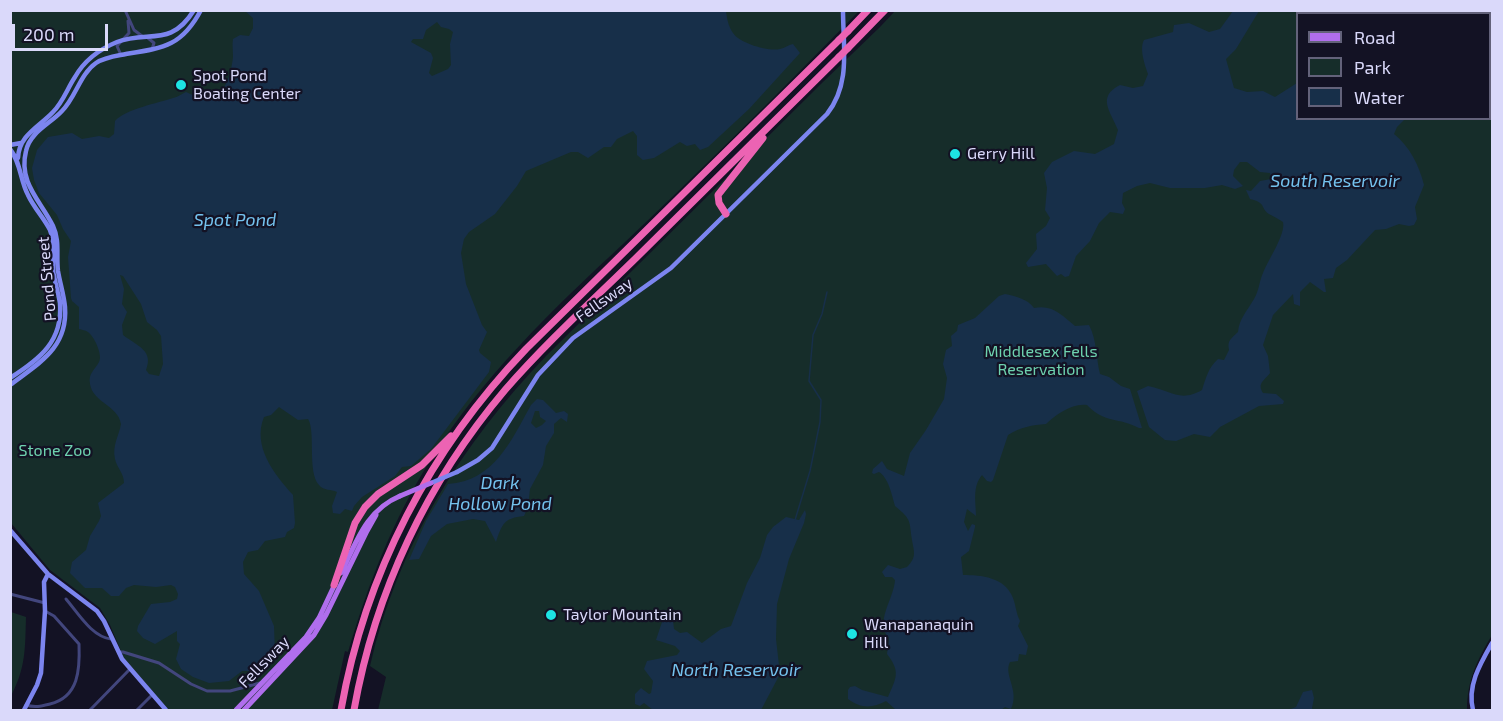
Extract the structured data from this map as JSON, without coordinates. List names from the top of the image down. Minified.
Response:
{"streets":{"main road":["Pond Street","Fellsway"]},"water":["South Reservoir","Spot Pond","Dark Hollow Pond","North Reservoir"],"parks":["Middlesex Fells Reservation","Stone Zoo"],"places":["Spot Pond Boating Center","Gerry Hill","Taylor Mountain","Wanapanaquin Hill"],"legend":["Road","Park","Water"],"scale_bar":"200 m"}
